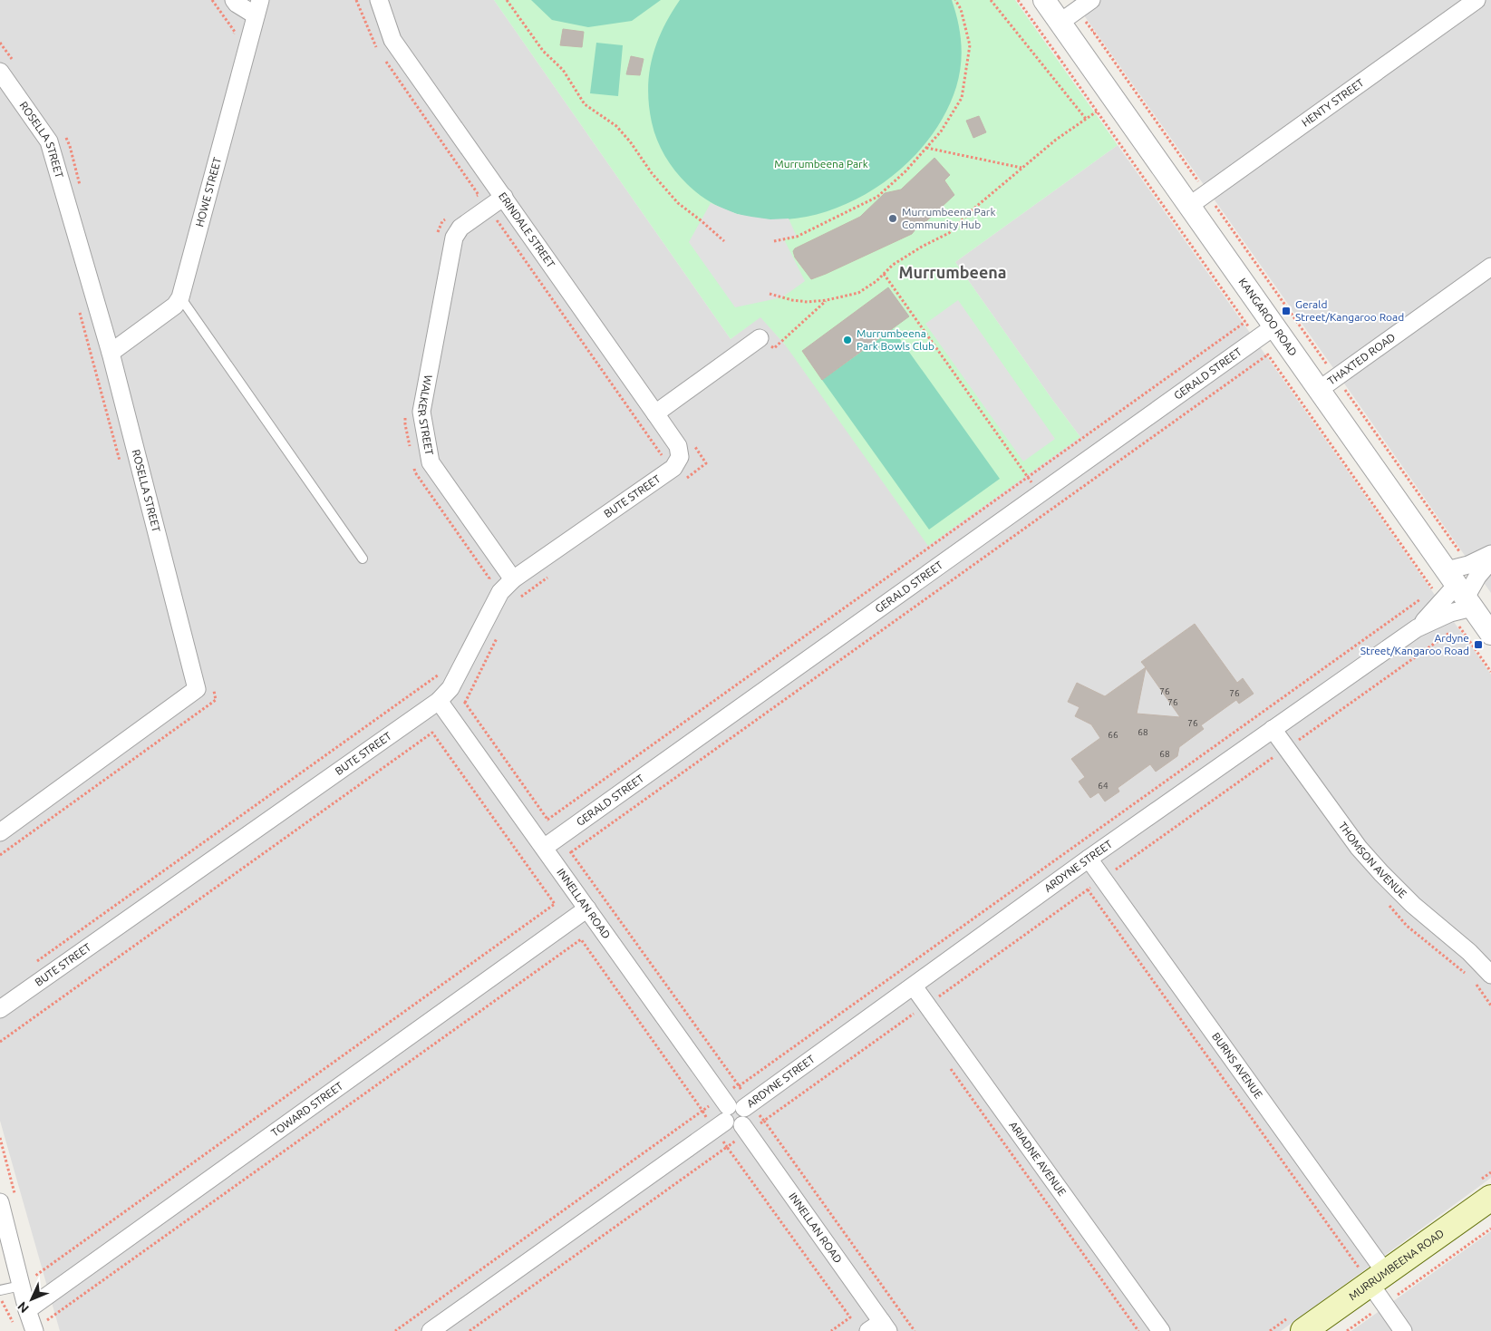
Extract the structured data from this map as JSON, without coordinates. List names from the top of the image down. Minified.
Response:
{"streets":{"main road":["MURRUMBEENA ROAD"],"street":["HENTY STREET","ROSELLA STREET","HOWE STREET","ERINDALE STREET","KANGAROO ROAD","THAXTED ROAD","GERALD STREET","WALKER STREET","BUTE STREET","THOMSON AVENUE","ARDYNE STREET","INNELLAN ROAD","BURNS AVENUE","TOWARD STREET","ARIADNE AVENUE"]},"crossings":[["HENTY STREET","KANGAROO ROAD"],["ERINDALE STREET","WALKER STREET"],["ERINDALE STREET","BUTE STREET"],["KANGAROO ROAD","THAXTED ROAD"],["KANGAROO ROAD","GERALD STREET"],["KANGAROO ROAD","ARDYNE STREET"],["GERALD STREET","INNELLAN ROAD"],["WALKER STREET","BUTE STREET"],["BUTE STREET","INNELLAN ROAD"],["THOMSON AVENUE","ARDYNE STREET"],["ARDYNE STREET","INNELLAN ROAD"],["ARDYNE STREET","BURNS AVENUE"],["ARDYNE STREET","ARIADNE AVENUE"],["INNELLAN ROAD","TOWARD STREET"],["BURNS AVENUE","MURRUMBEENA ROAD"]],"districts":["Murrumbeena"],"parks":["Murrumbeena Park"],"places":{"other":["Murrumbeena Park Community Hub","Murrumbeena Park Bowls Club"],"transit":["Gerald Street/Kangaroo Road","Ardyne Street/Kangaroo Road"]},"house_numbers":["76","76","76","76","68","66","68","64"],"north":"bottom left"}
